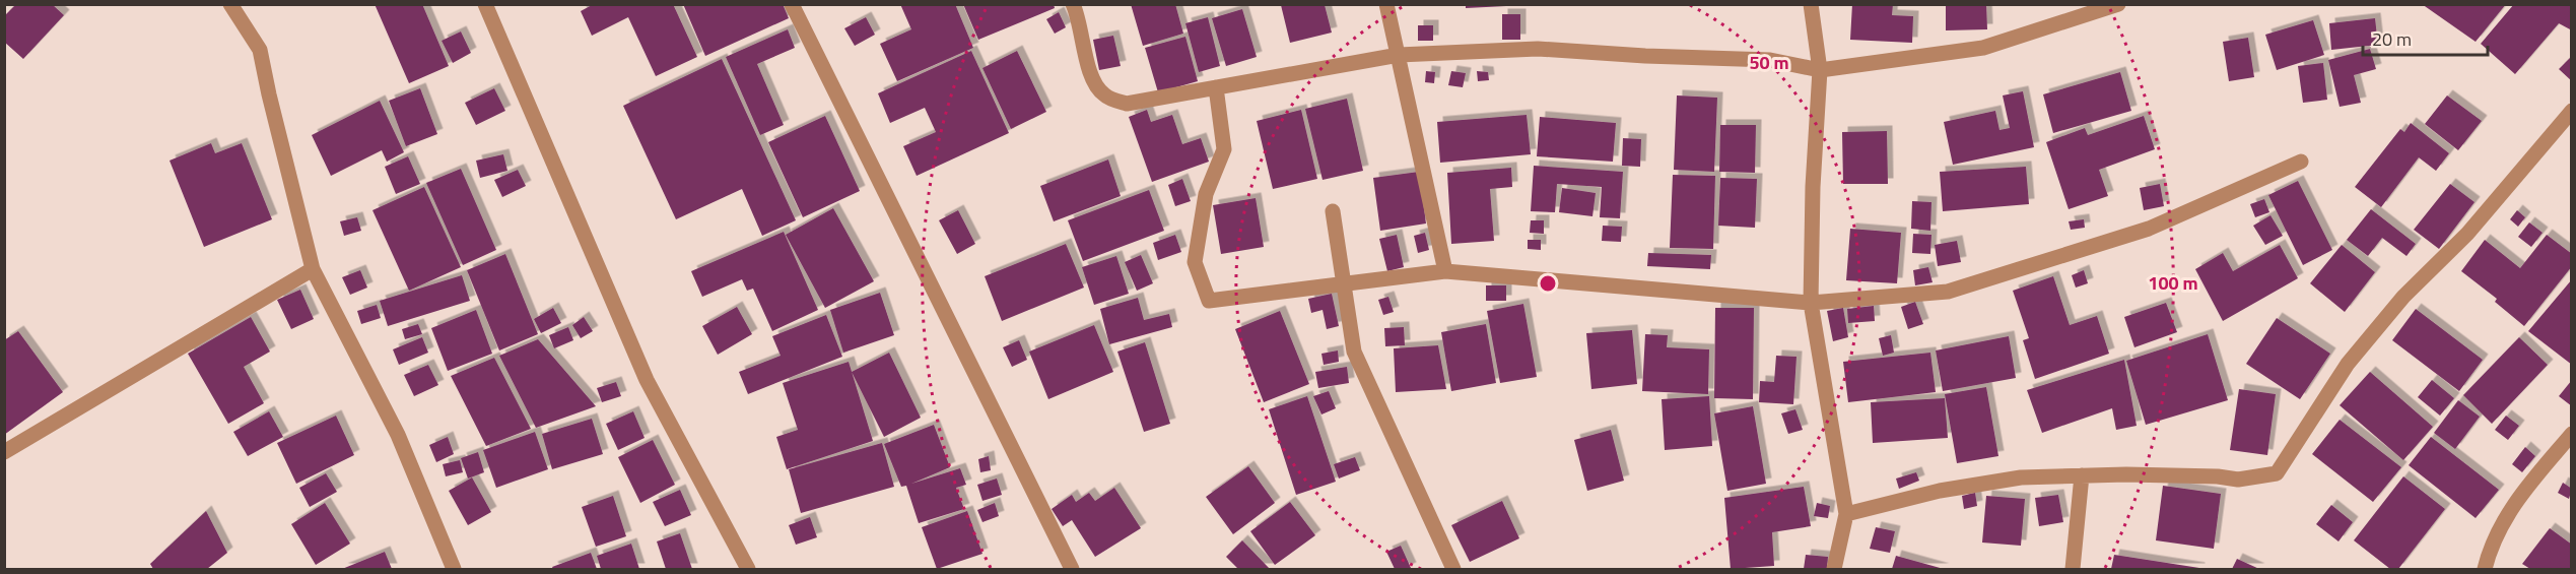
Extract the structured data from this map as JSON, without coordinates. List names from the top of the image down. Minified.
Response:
{"scale_bar":"20 m","rings":["50 m","100 m"]}
